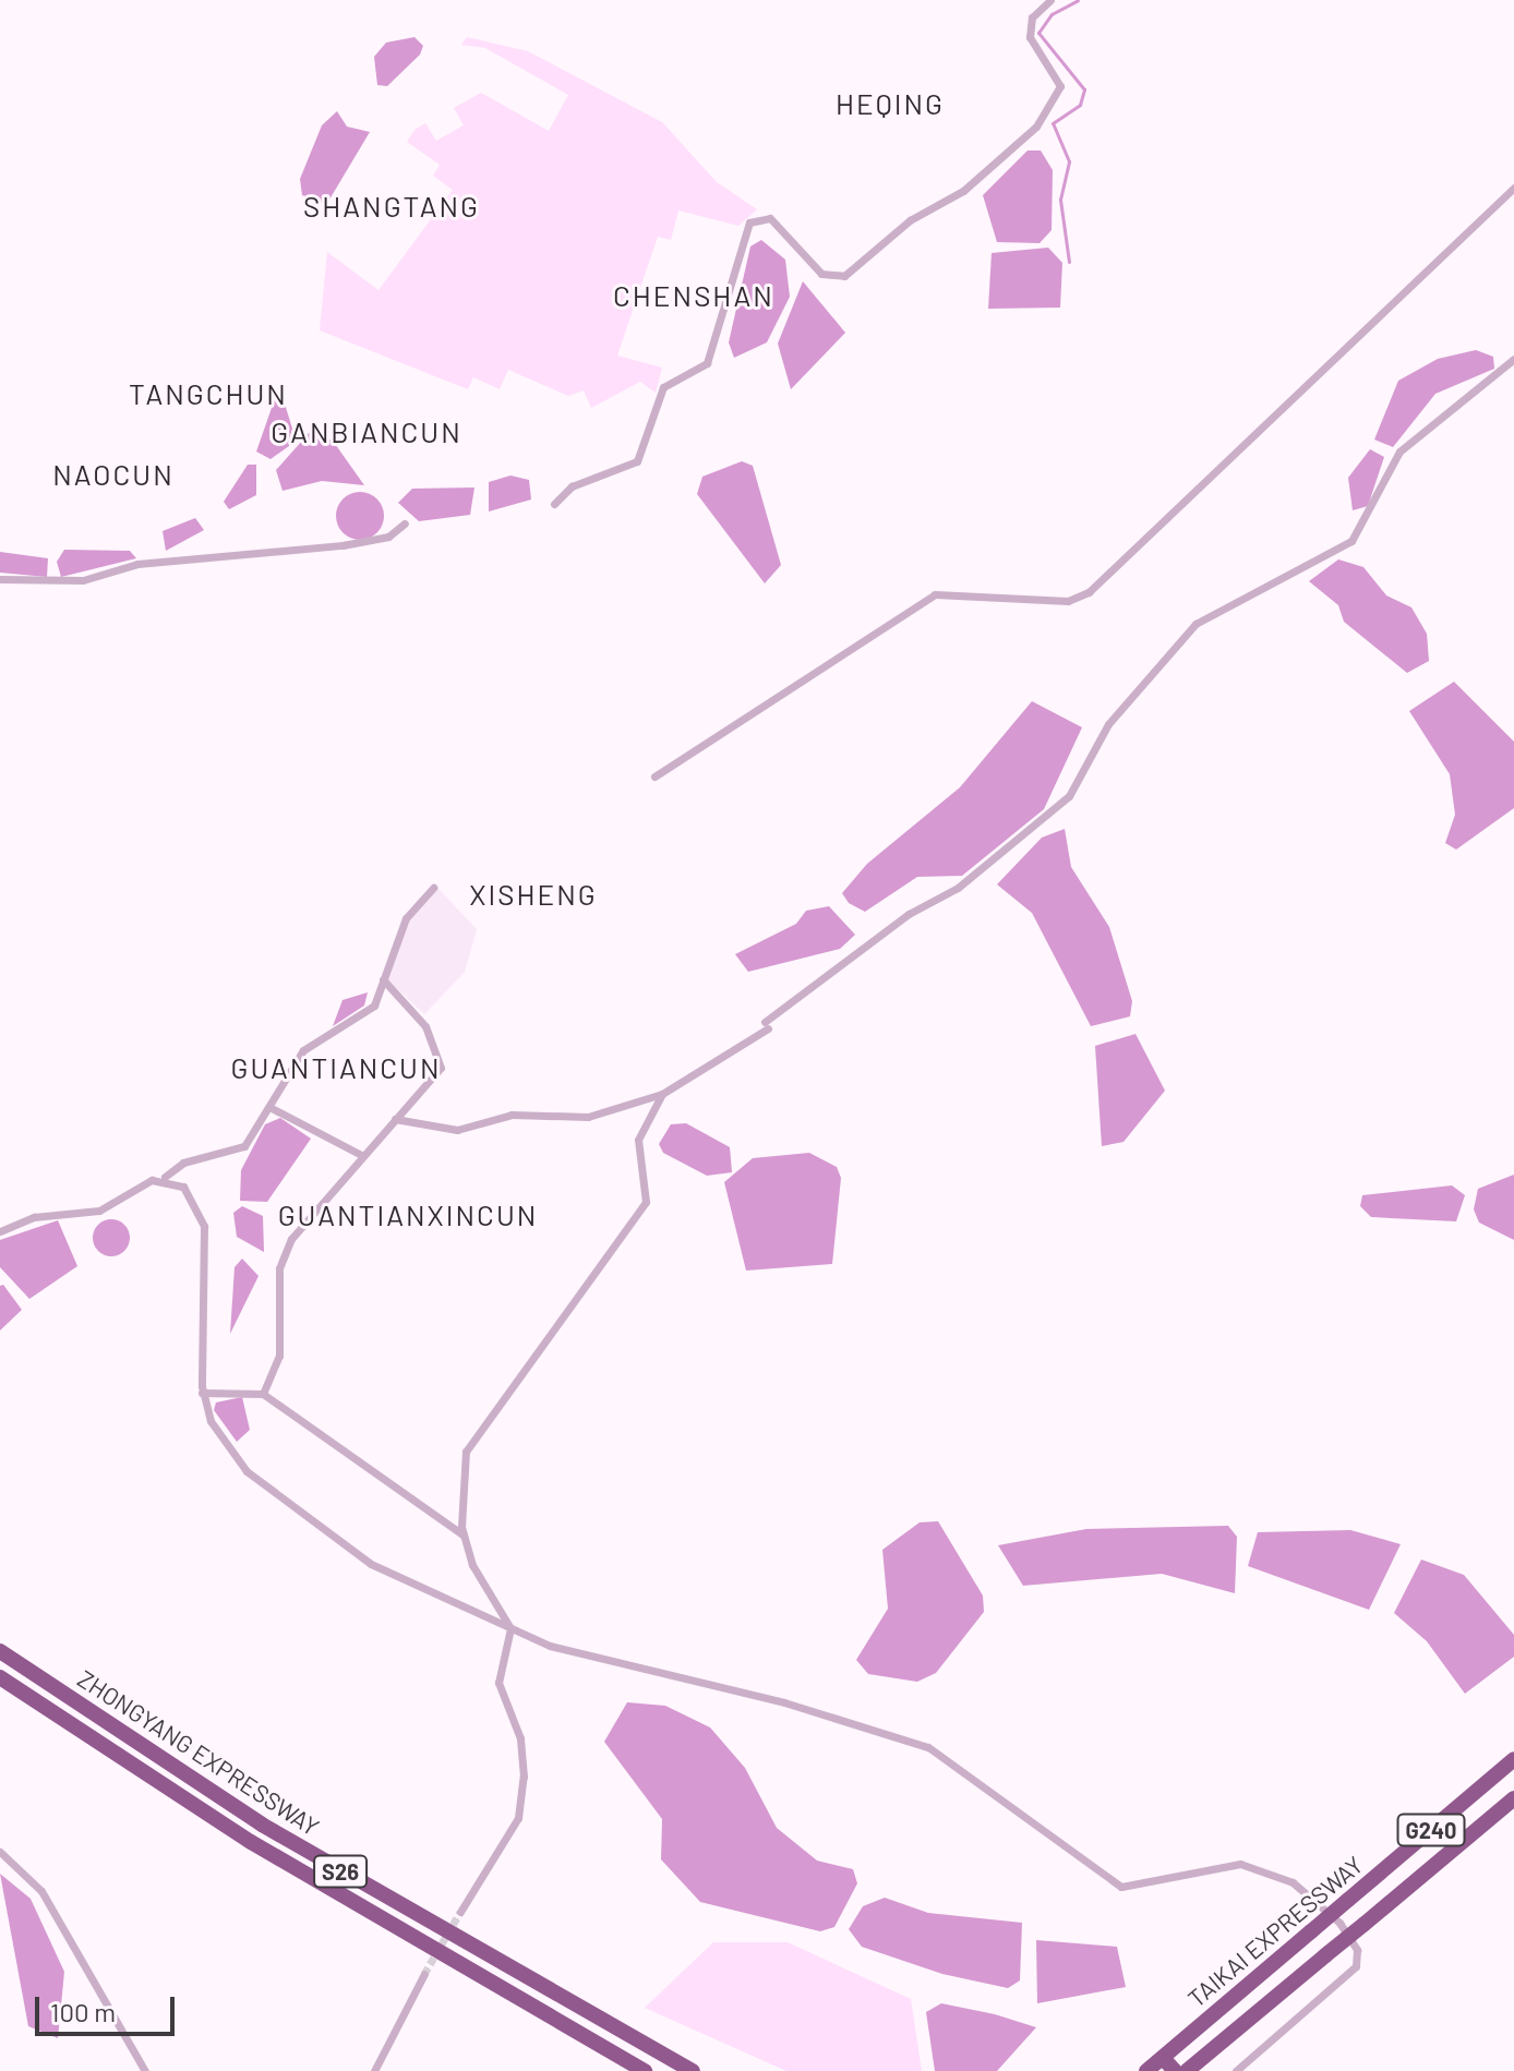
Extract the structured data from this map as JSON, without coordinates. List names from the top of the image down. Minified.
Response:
{"streets":{"highway":["ZHONGYANG EXPRESSWAY","G240","S26","TAIKAI EXPRESSWAY"]},"districts":["HEQING","SHANGTANG","CHENSHAN","TANGCHUN","GANBIANCUN","NAOCUN","XISHENG","GUANTIANCUN","GUANTIANXINCUN"],"scale_bar":"100 m"}
